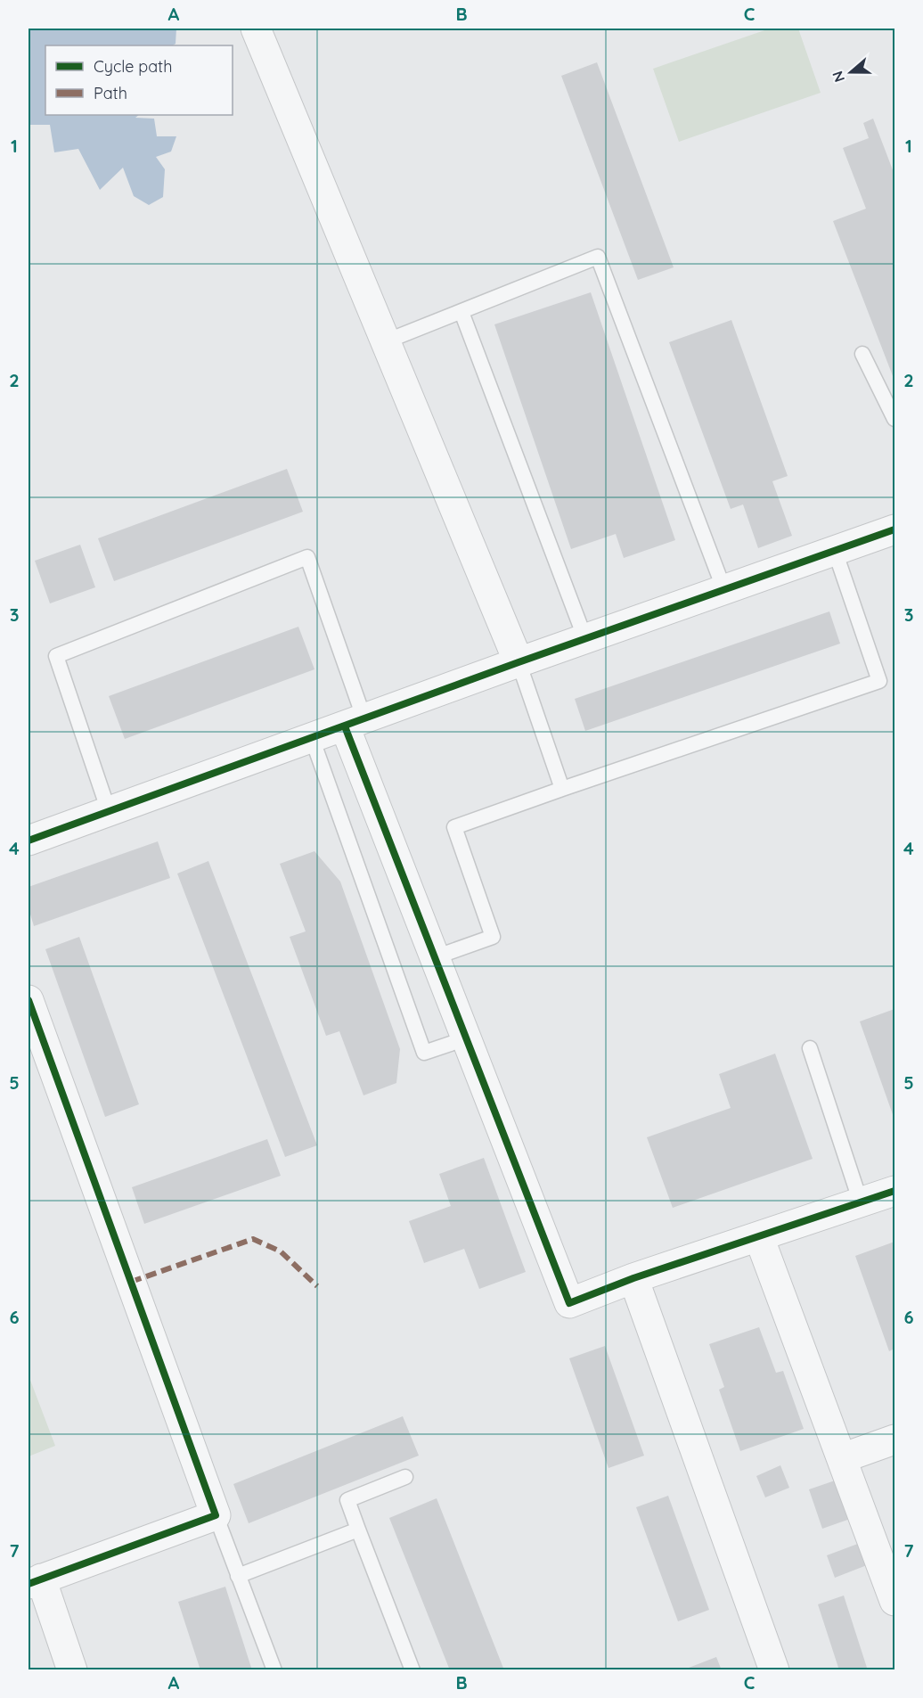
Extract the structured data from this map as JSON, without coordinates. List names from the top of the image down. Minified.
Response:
{"legend":["Cycle path","Path"],"north":"left","grid":{"columns":["A","B","C"],"rows":["1","2","3","4","5","6","7"]}}
